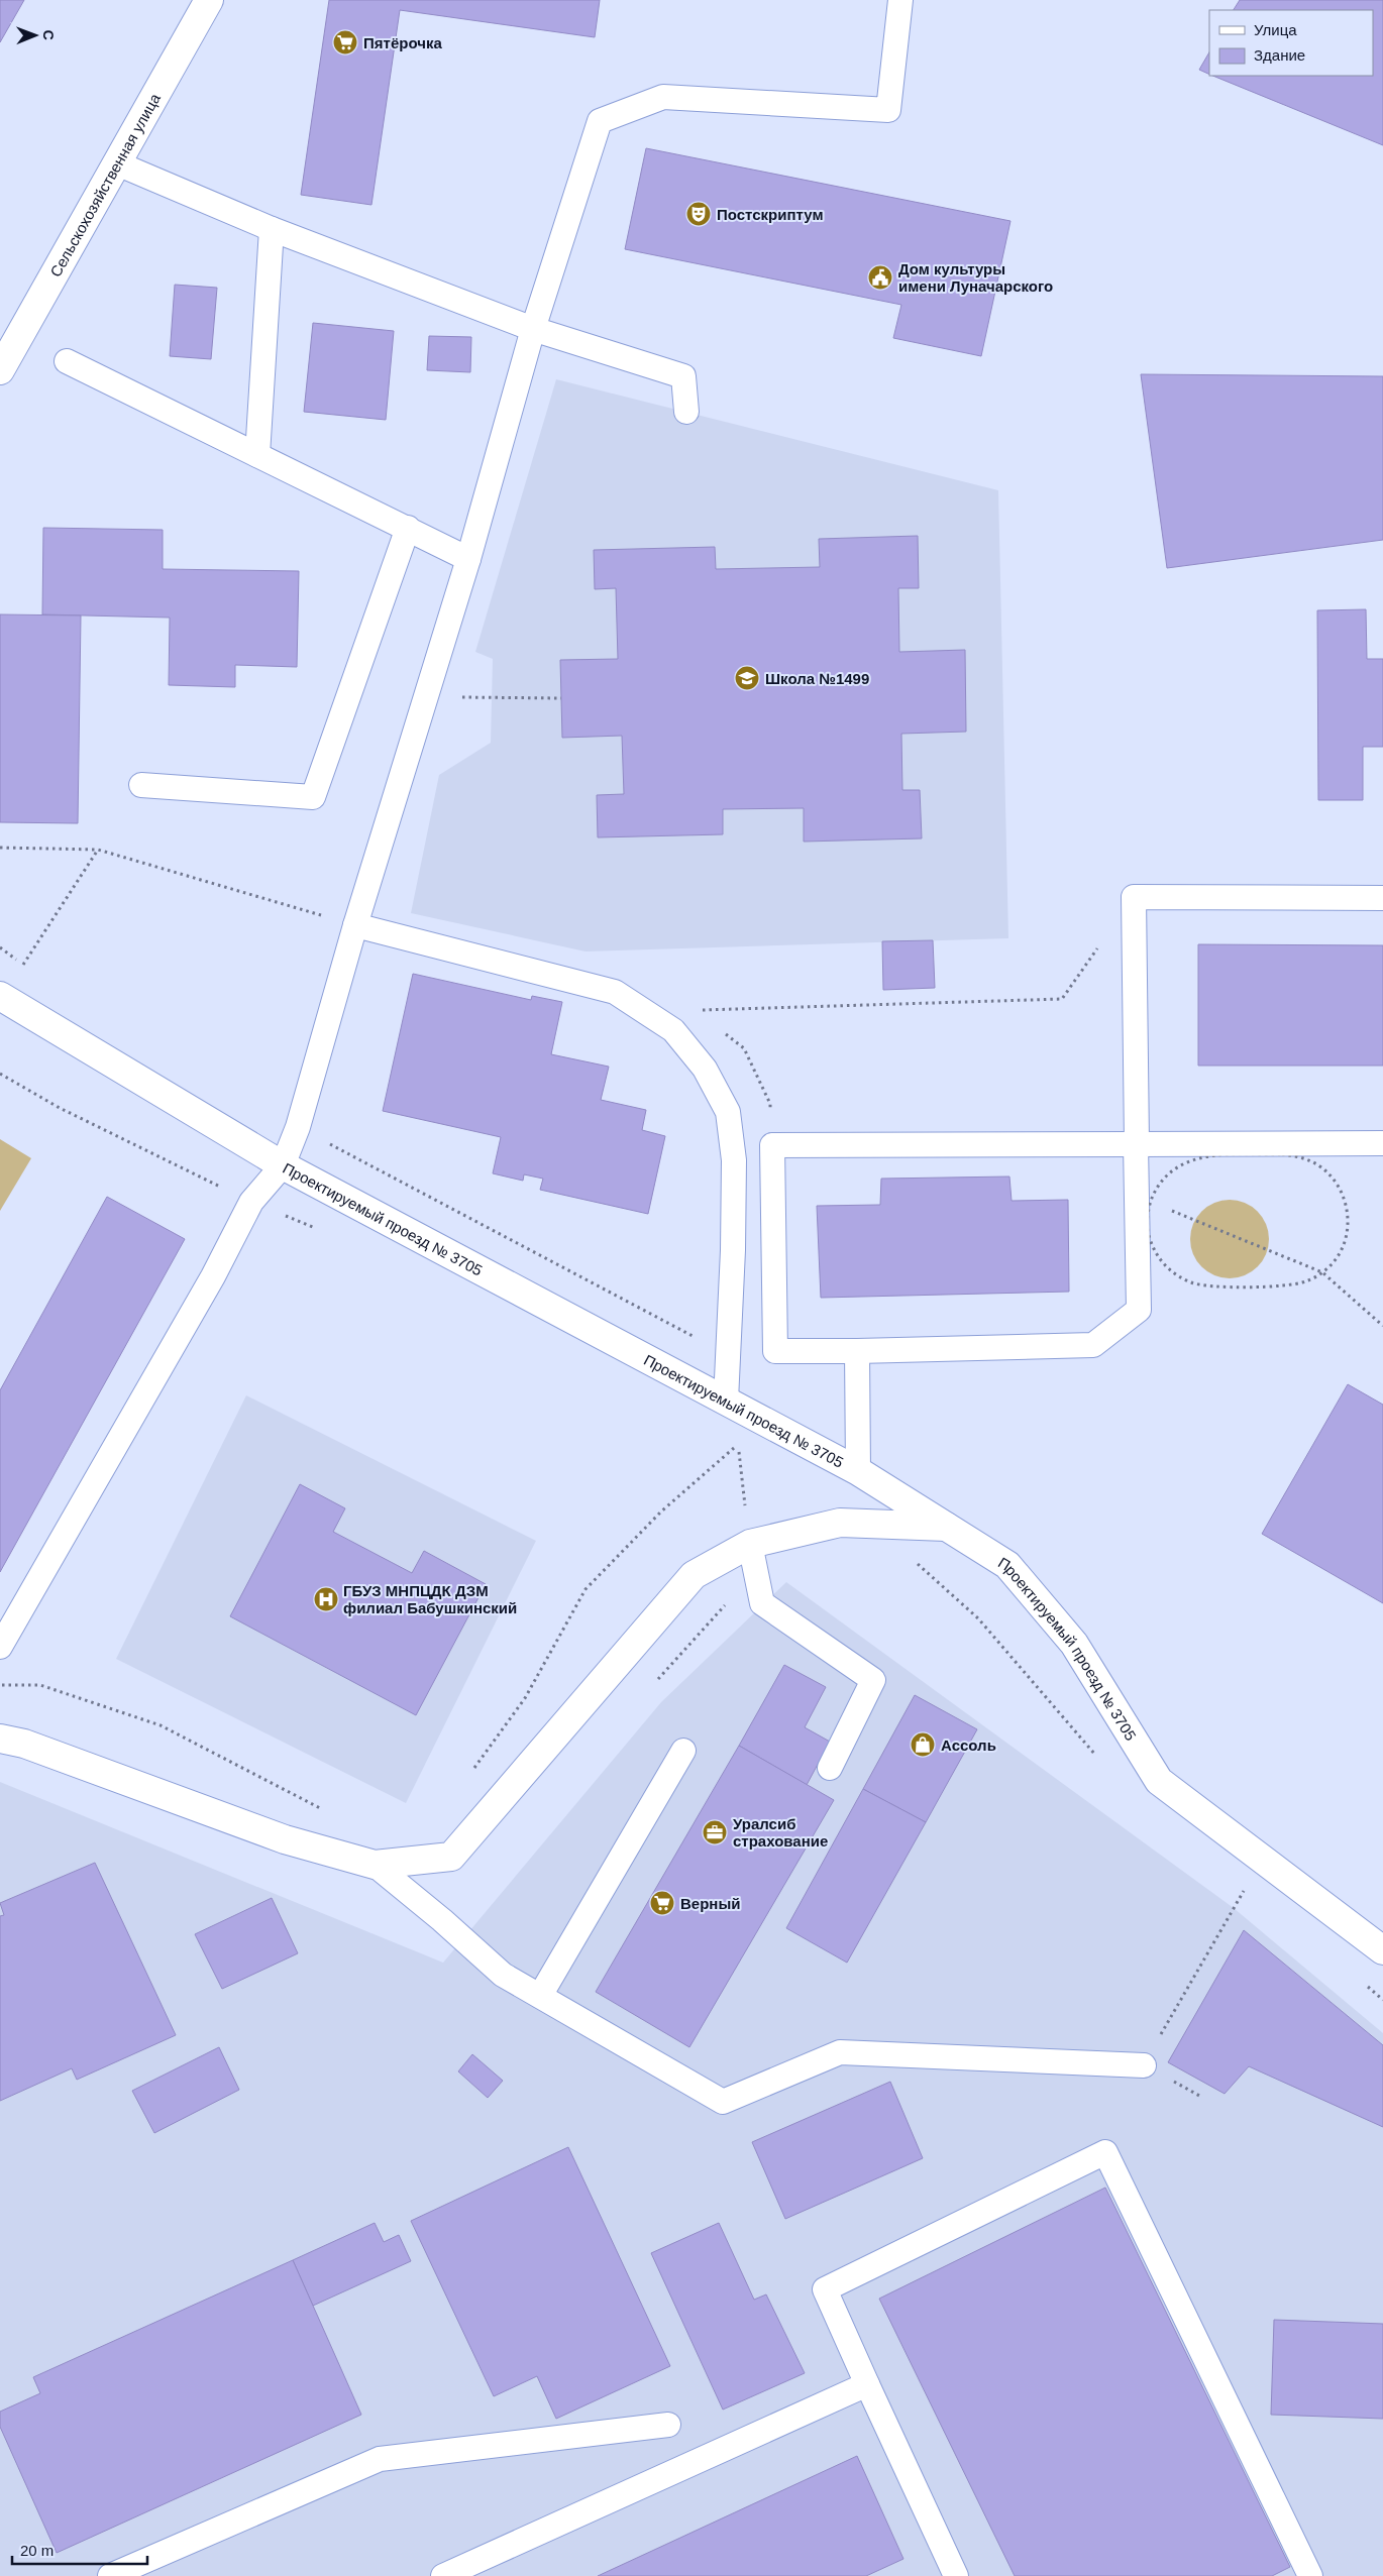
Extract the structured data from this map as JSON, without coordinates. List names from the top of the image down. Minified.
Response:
{"streets":{"street":["Сельскохозяйственная улица","Проектируемый проезд № 3705"]},"places":{"supermarket":["Пятёрочка","Верный"],"theatre":["Постскриптум"],"public building":["Дом культуры имени Луначарского"],"school or university":["Школа №1499"],"hospital":["ГБУЗ МНПЦДК ДЗМ филиал Бабушкинский"],"shop":["Ассоль"],"office":["Уралсиб страхование"]},"legend":["Улица","Здание"],"scale_bar":"20 m","north":"right"}
